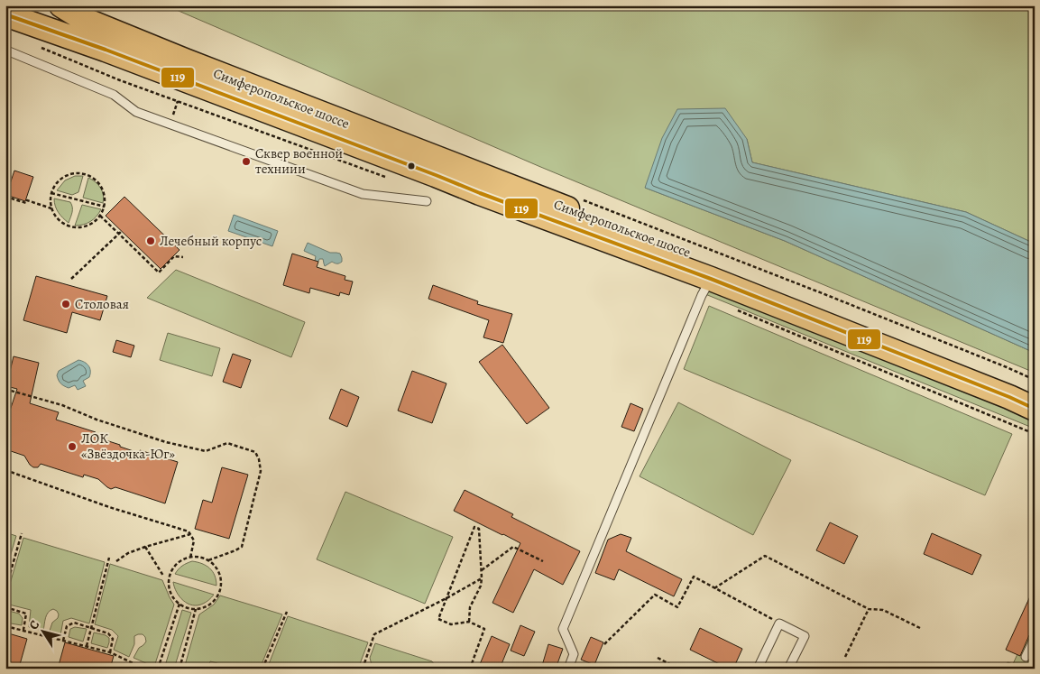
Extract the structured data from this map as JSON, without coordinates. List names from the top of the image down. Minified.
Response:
{"streets":{"main road":["Симферопольское шоссе"]},"places":["Сквер военной техниии","Лечебный корпус","Столовая","ЛОК «Звёздочка-Юг»"],"lines":["transit line 119"],"north":"top left"}
